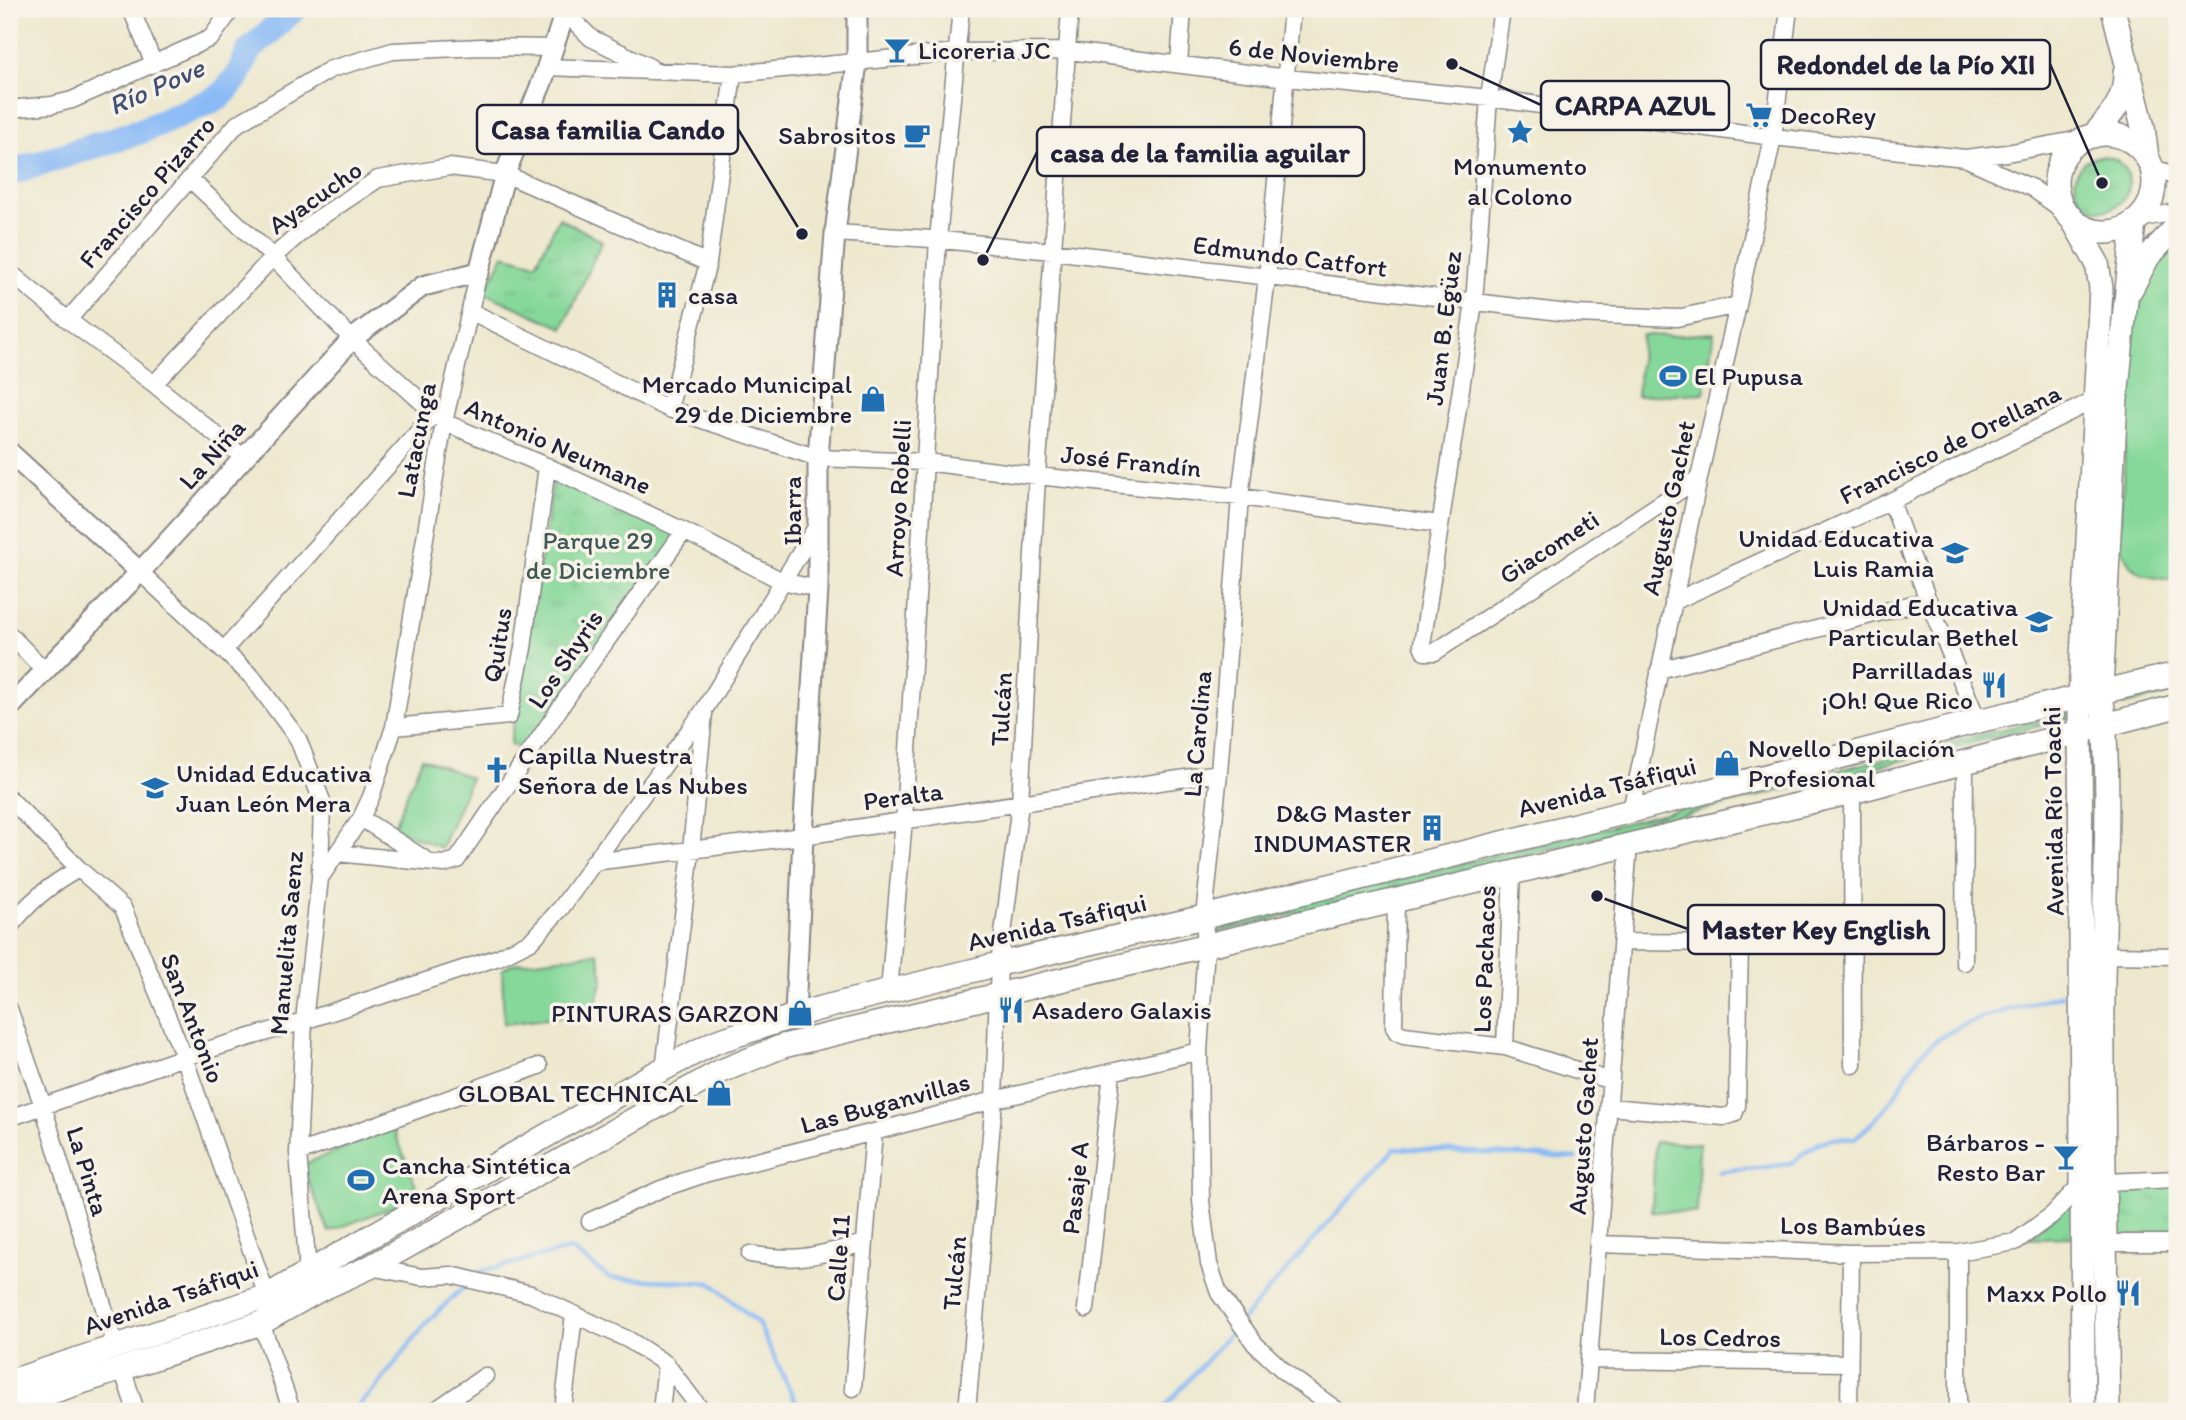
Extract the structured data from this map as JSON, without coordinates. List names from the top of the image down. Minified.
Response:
{"streets":{"main road":["Avenida Tsáfiqui","Avenida Río Toachi"],"street":["6 de Noviembre","Francisco Pizarro","Ayacucho","Edmundo Catfort","Juan B. Egüez","Latacunga","Francisco de Orellana","Antonio Neumane","La Niña","José Frandín","Arroyo Robelli","Augusto Gachet","Ibarra","Giacometi","Quitus","Los Shyris","Tulcán","La Carolina","Peralta","Manuelita Saenz","Los Pachacos","San Antonio","Las Buganvillas","La Pinta","Pasaje A","Los Bambúes","Calle 11","Los Cedros"]},"crossings":[["6 de Noviembre","Juan B. Egüez"],["6 de Noviembre","Latacunga"],["6 de Noviembre","Arroyo Robelli"],["6 de Noviembre","Augusto Gachet"],["6 de Noviembre","Ibarra"],["6 de Noviembre","Tulcán"],["6 de Noviembre","La Carolina"],["6 de Noviembre","Avenida Río Toachi"],["Francisco Pizarro","Latacunga"],["Francisco Pizarro","Antonio Neumane"],["Ayacucho","Latacunga"],["Ayacucho","Antonio Neumane"],["Edmundo Catfort","Juan B. Egüez"],["Edmundo Catfort","Arroyo Robelli"],["Edmundo Catfort","Augusto Gachet"],["Edmundo Catfort","Ibarra"],["Edmundo Catfort","Tulcán"],["Edmundo Catfort","La Carolina"],["Juan B. Egüez","José Frandín"],["Juan B. Egüez","Giacometi"],["Latacunga","Antonio Neumane"],["Latacunga","La Niña"],["Latacunga","Quitus"],["Latacunga","Los Shyris"],["Latacunga","Manuelita Saenz"],["Francisco de Orellana","Augusto Gachet"],["Francisco de Orellana","Avenida Río Toachi"],["Antonio Neumane","La Niña"],["Antonio Neumane","Ibarra"],["Antonio Neumane","Quitus"],["Antonio Neumane","Los Shyris"],["La Niña","Manuelita Saenz"],["José Frandín","Arroyo Robelli"],["José Frandín","Ibarra"],["José Frandín","Tulcán"],["José Frandín","La Carolina"],["Arroyo Robelli","Avenida Tsáfiqui"],["Arroyo Robelli","Peralta"],["Augusto Gachet","Giacometi"],["Augusto Gachet","Avenida Tsáfiqui"],["Augusto Gachet","Los Bambúes"],["Augusto Gachet","Los Cedros"],["Ibarra","Avenida Tsáfiqui"],["Ibarra","Peralta"],["Tulcán","Avenida Tsáfiqui"],["Tulcán","Peralta"],["Tulcán","Las Buganvillas"],["La Carolina","Avenida Tsáfiqui"],["La Carolina","Peralta"],["La Carolina","Las Buganvillas"],["Avenida Tsáfiqui","Avenida Río Toachi"],["Avenida Tsáfiqui","Manuelita Saenz"],["Avenida Tsáfiqui","Los Pachacos"],["Avenida Tsáfiqui","San Antonio"],["Avenida Tsáfiqui","La Pinta"],["Avenida Río Toachi","Los Bambúes"],["Las Buganvillas","Pasaje A"],["Las Buganvillas","Calle 11"]],"water":["Río Pove"],"parks":["Parque 29 de Diciembre"],"places":{"bar":["Licoreria JC","Bárbaros - Resto Bar"],"other":["CARPA AZUL","Redondel de la Pío XII","Casa familia Cando","casa de la familia aguilar","Master Key English"],"supermarket":["DecoRey"],"place":["Monumento al Colono"],"cafe":["Sabrositos"],"building":["casa","D&G Master INDUMASTER"],"sports":["El Pupusa","Cancha Sintética Arena Sport"],"shop":["Mercado Municipal 29 de Diciembre","Novello Depilación Profesional","PINTURAS GARZON","GLOBAL TECHNICAL"],"school or university":["Unidad Educativa Luis Ramia","Unidad Educativa Particular Bethel","Unidad Educativa Juan León Mera"],"restaurant":["Parrilladas ¡Oh! Que Rico","Asadero Galaxis","Maxx Pollo"],"church":["Capilla Nuestra Señora de Las Nubes"]}}
